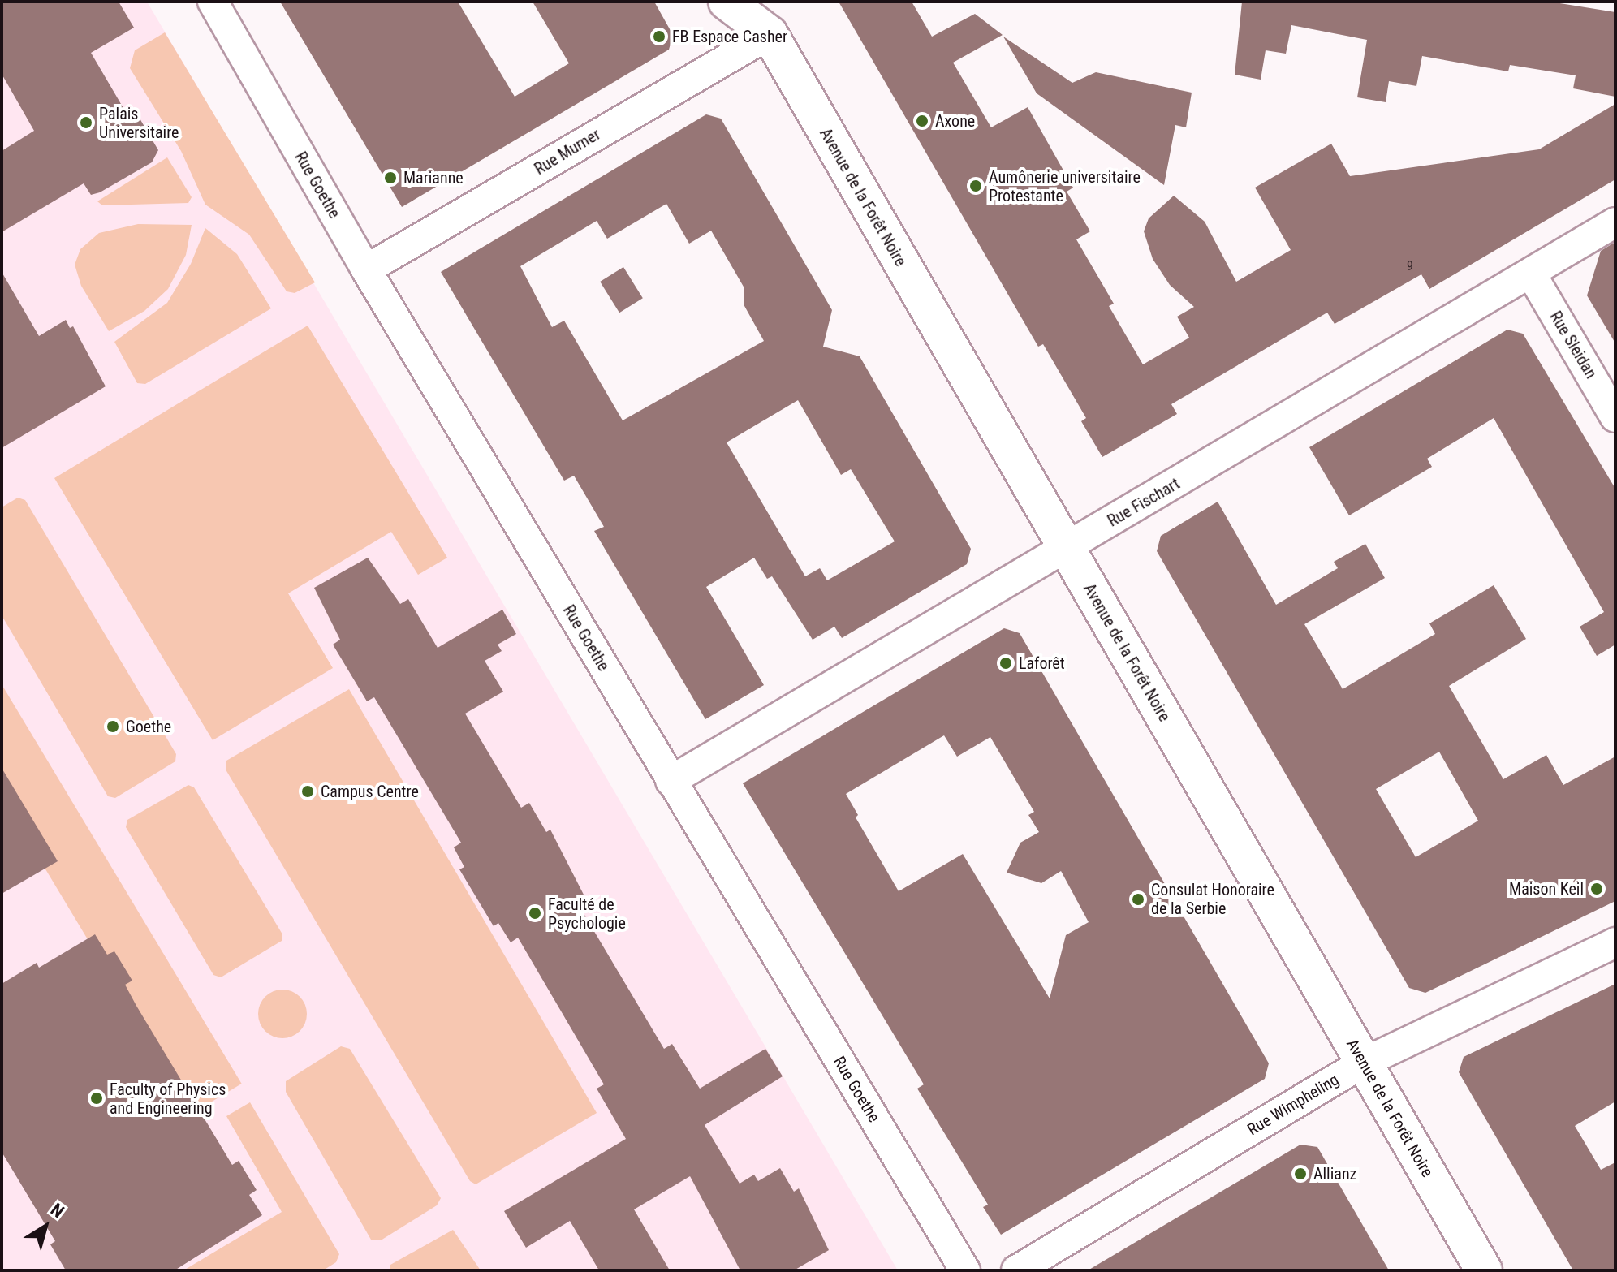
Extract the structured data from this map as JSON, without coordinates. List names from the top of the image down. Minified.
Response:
{"streets":{"main road":["Avenue de la Forêt Noire"],"street":["Rue Murner","Rue Goethe","Rue Sleidan","Rue Fischart","Rue Wimpheling"]},"crossings":[["Rue Murner","Rue Goethe"],["Rue Murner","Avenue de la Forêt Noire"],["Rue Goethe","Rue Fischart"],["Avenue de la Forêt Noire","Rue Fischart"],["Avenue de la Forêt Noire","Rue Wimpheling"],["Rue Sleidan","Rue Fischart"]],"places":["FB Espace Casher","Axone","Palais Universitaire","Marianne","Aumônerie universitaire Protestante","Laforêt","Goethe","Campus Centre","Maison Keil","Consulat Honoraire de la Serbie","Faculté de Psychologie","Faculty of Physics and Engineering","Allianz"],"house_numbers":["9"],"north":"top right"}
